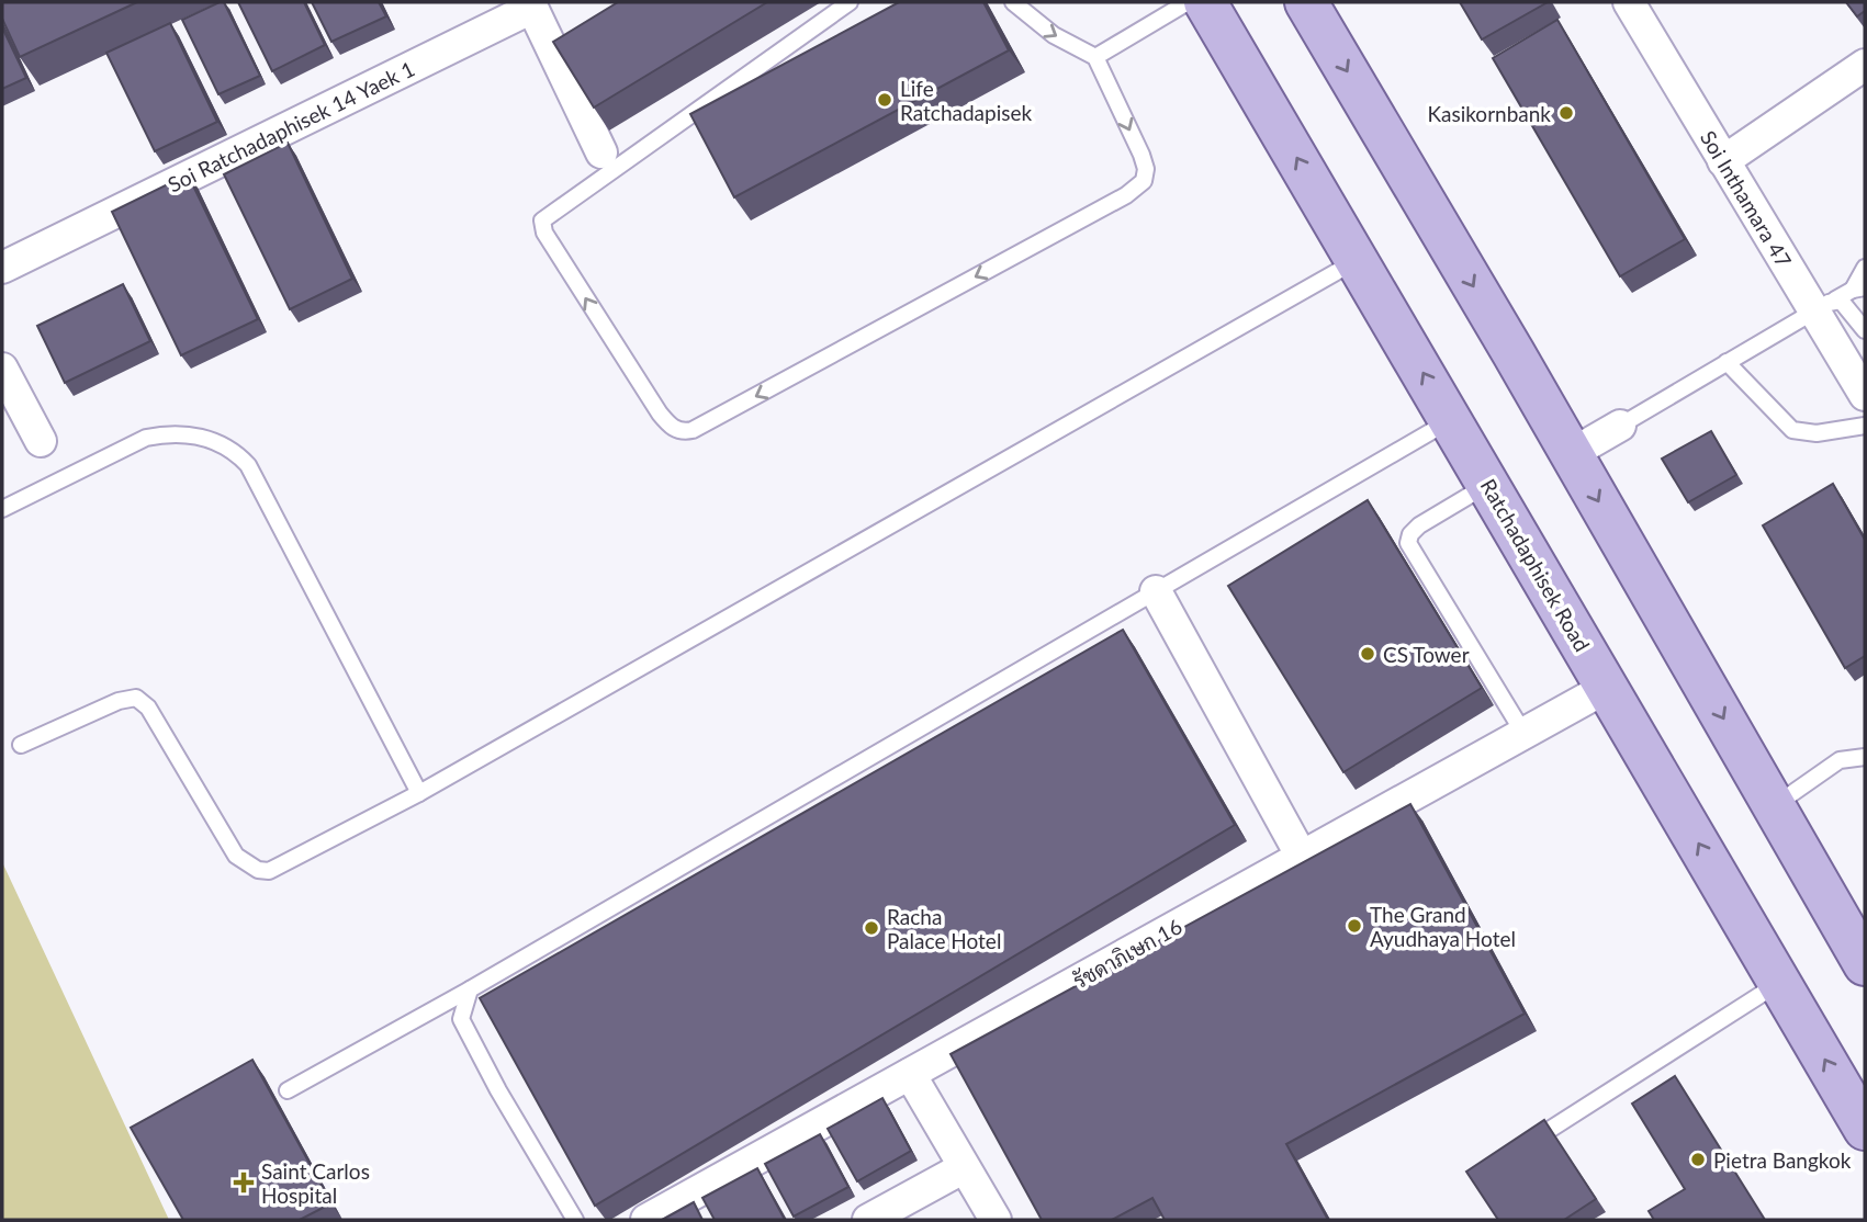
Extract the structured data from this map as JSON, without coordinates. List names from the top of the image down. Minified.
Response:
{"streets":{"main road":["Ratchadaphisek Road"],"street":["Soi Ratchadaphisek 14 Yaek 1","Soi Inthamara 47","รัชดาภิเษก 16"]},"crossings":[["Ratchadaphisek Road","รัชดาภิเษก 16"]],"places":{"other":["Life Ratchadapisek","Kasikornbank","CS Tower","The Grand Ayudhaya Hotel","Racha Palace Hotel","Pietra Bangkok"],"health":["Saint Carlos Hospital"]}}
